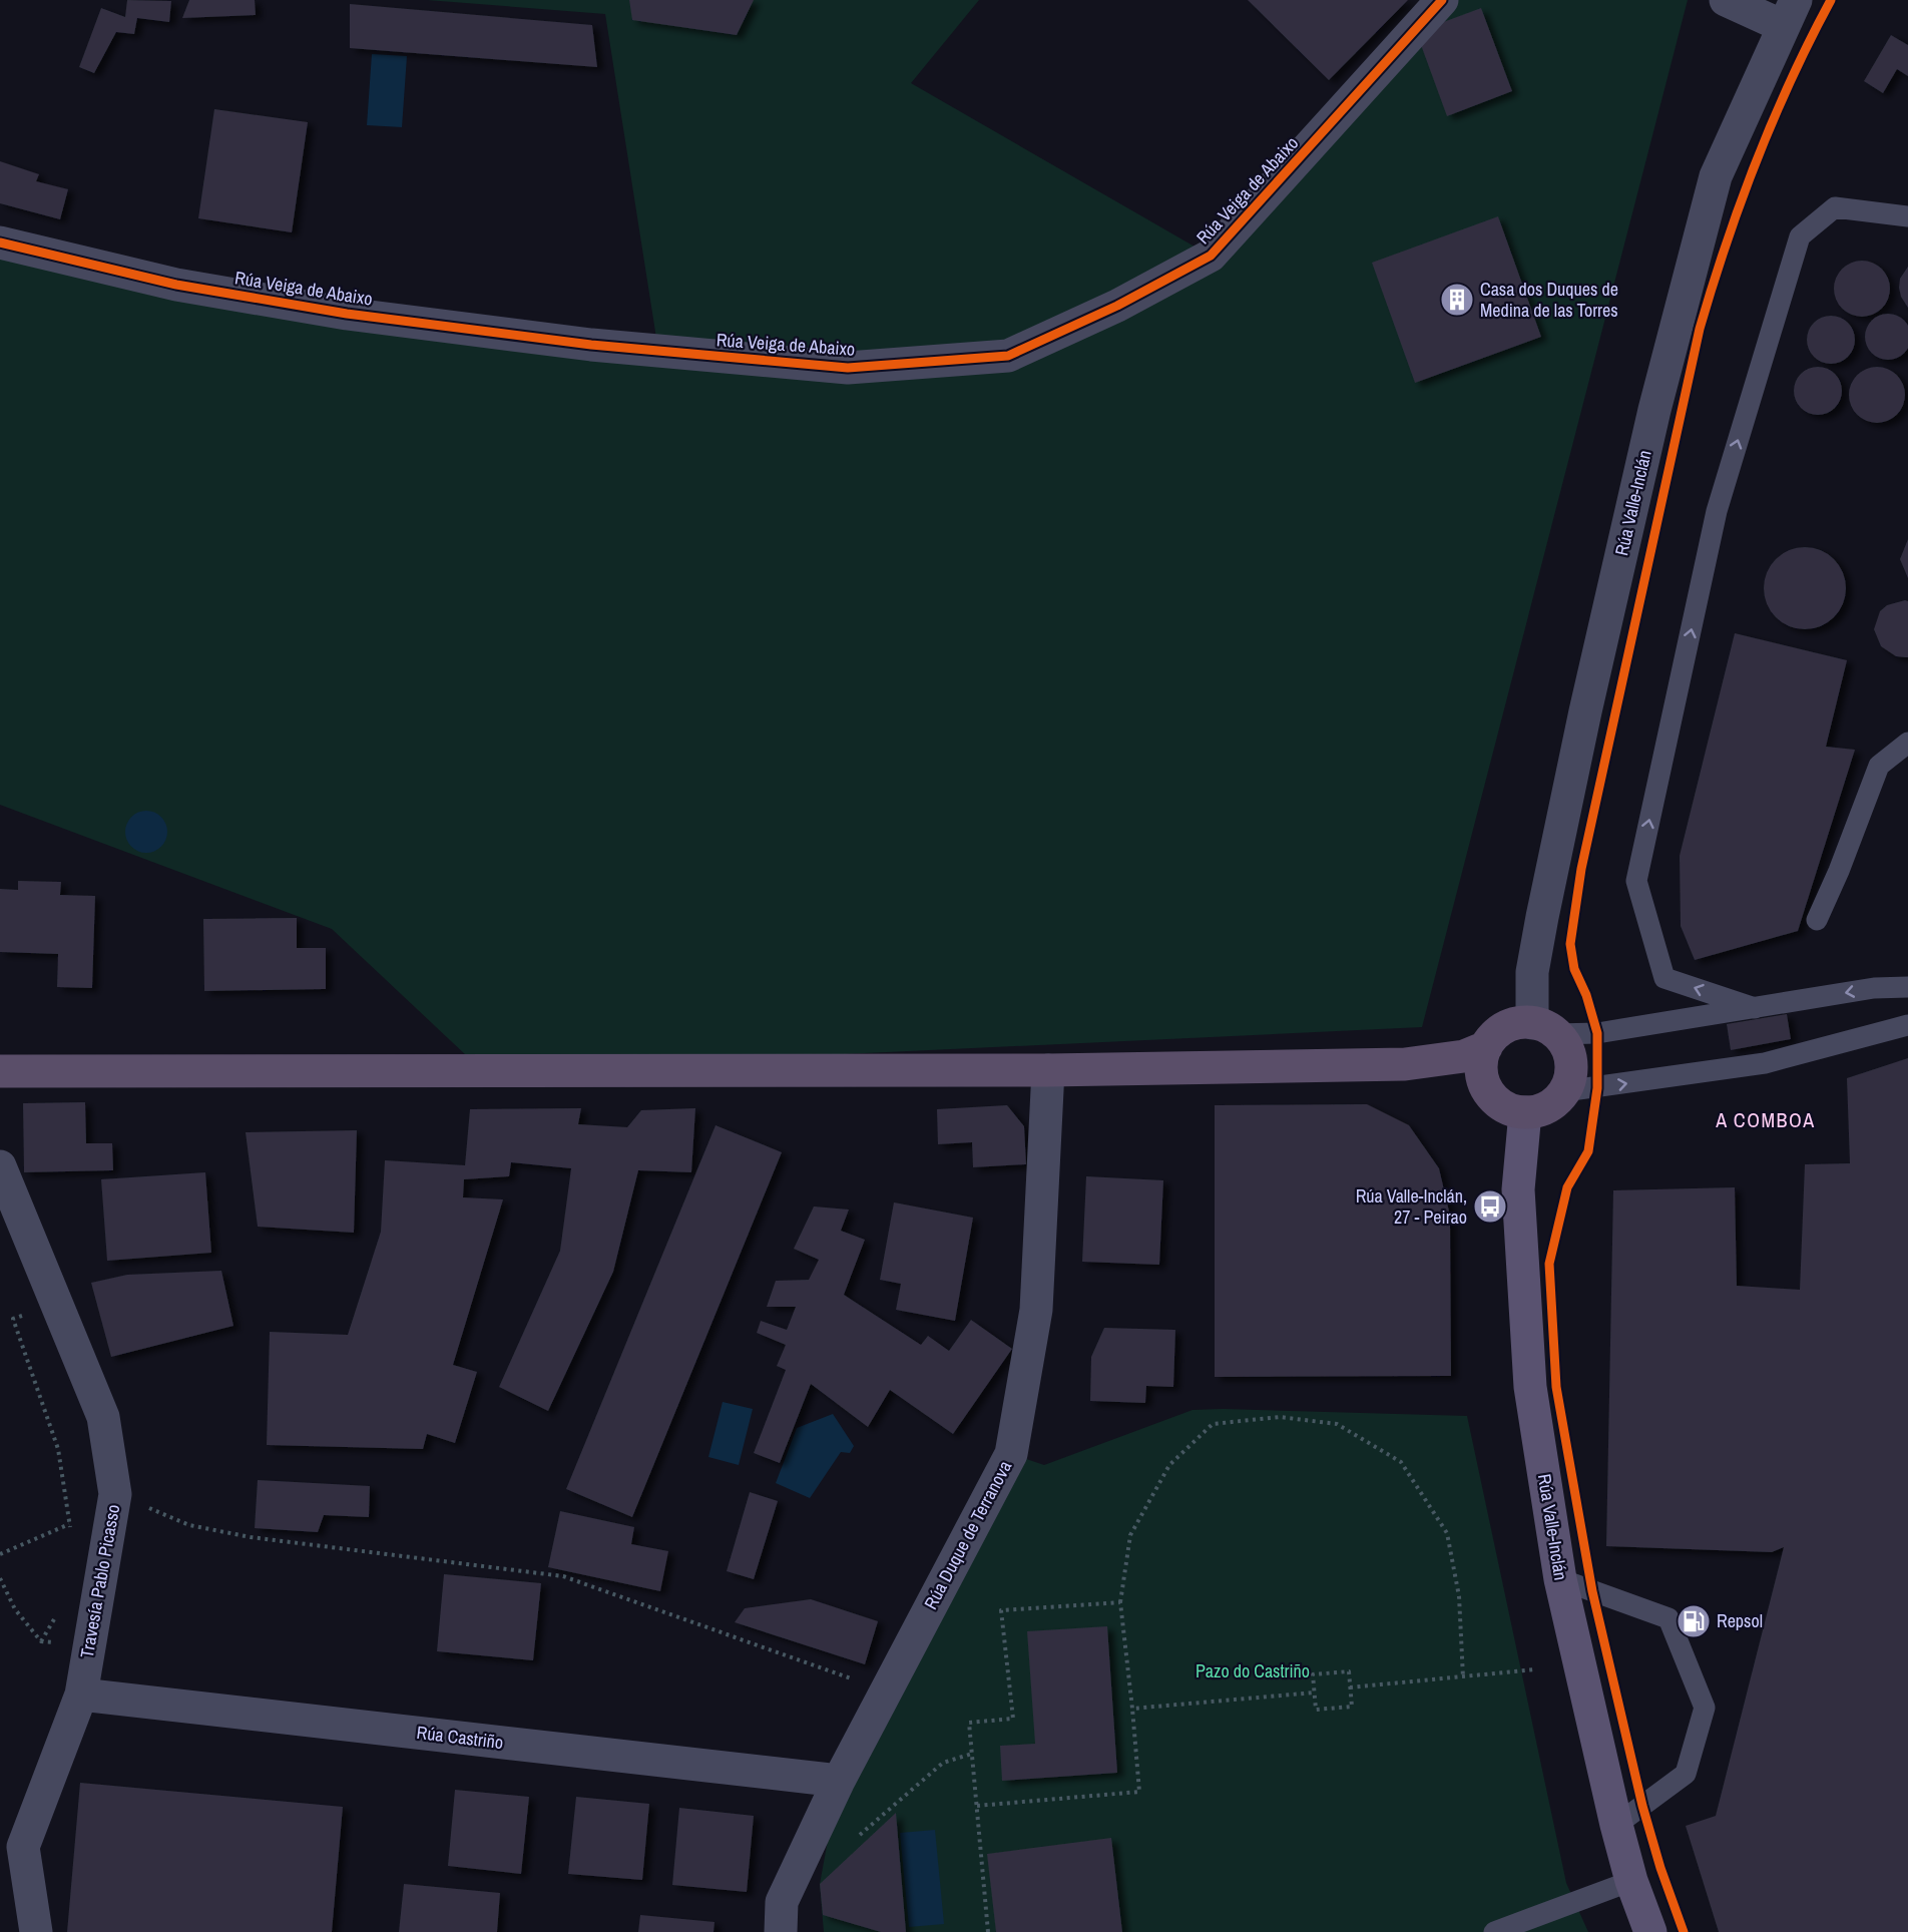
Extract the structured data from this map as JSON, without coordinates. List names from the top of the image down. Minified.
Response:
{"streets":{"main road":["Rúa Valle-Inclán"],"street":["Rúa Veiga de Abaixo","Rúa Duque de Terranova","Travesía Pablo Picasso","Rúa Castriño"]},"crossings":[["Rúa Duque de Terranova","Rúa Castriño"],["Travesía Pablo Picasso","Rúa Castriño"]],"districts":["A COMBOA"],"parks":["Pazo do Castriño"],"places":{"building":["Casa dos Duques de Medina de las Torres"],"bus stop":["Rúa Valle-Inclán, 27 - Peirao"],"fuel station":["Repsol"]}}
